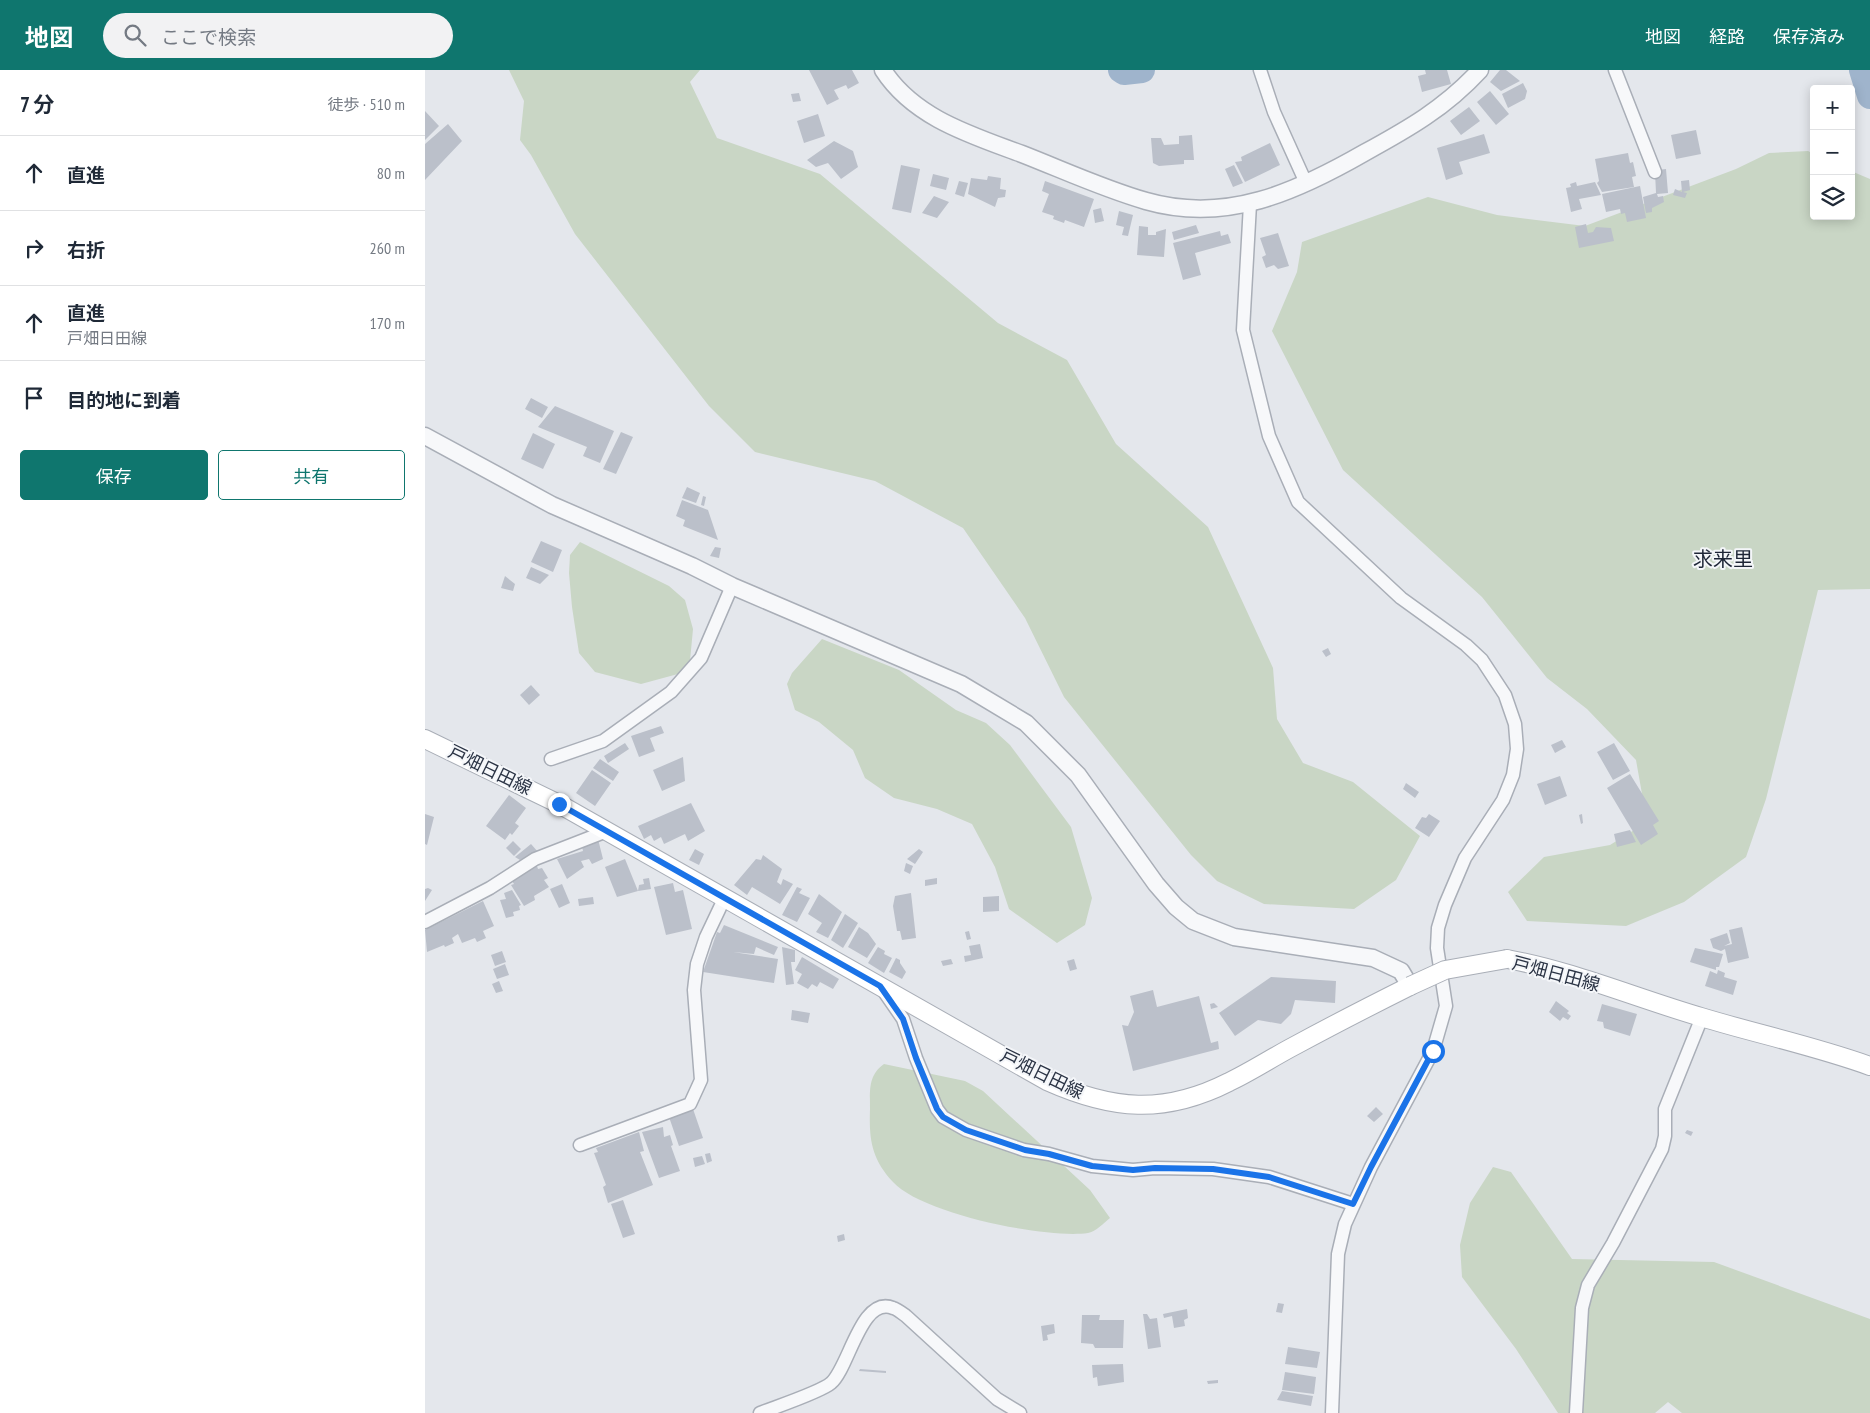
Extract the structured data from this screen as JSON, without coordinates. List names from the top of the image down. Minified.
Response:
{"streets":{"main road":["戸畑日田線"]},"districts":["求来里"],"page":{"header":"地図","search":"ここで検索","nav":["地図","経路","保存済み"],"heading":["7 分","徒歩 · 510 m"],"map_buttons":["+","−"],"list":[["直進","80 m"],["右折","260 m"],["直進","戸畑日田線","170 m"],"目的地に到着"],"buttons":["保存","共有"]}}
